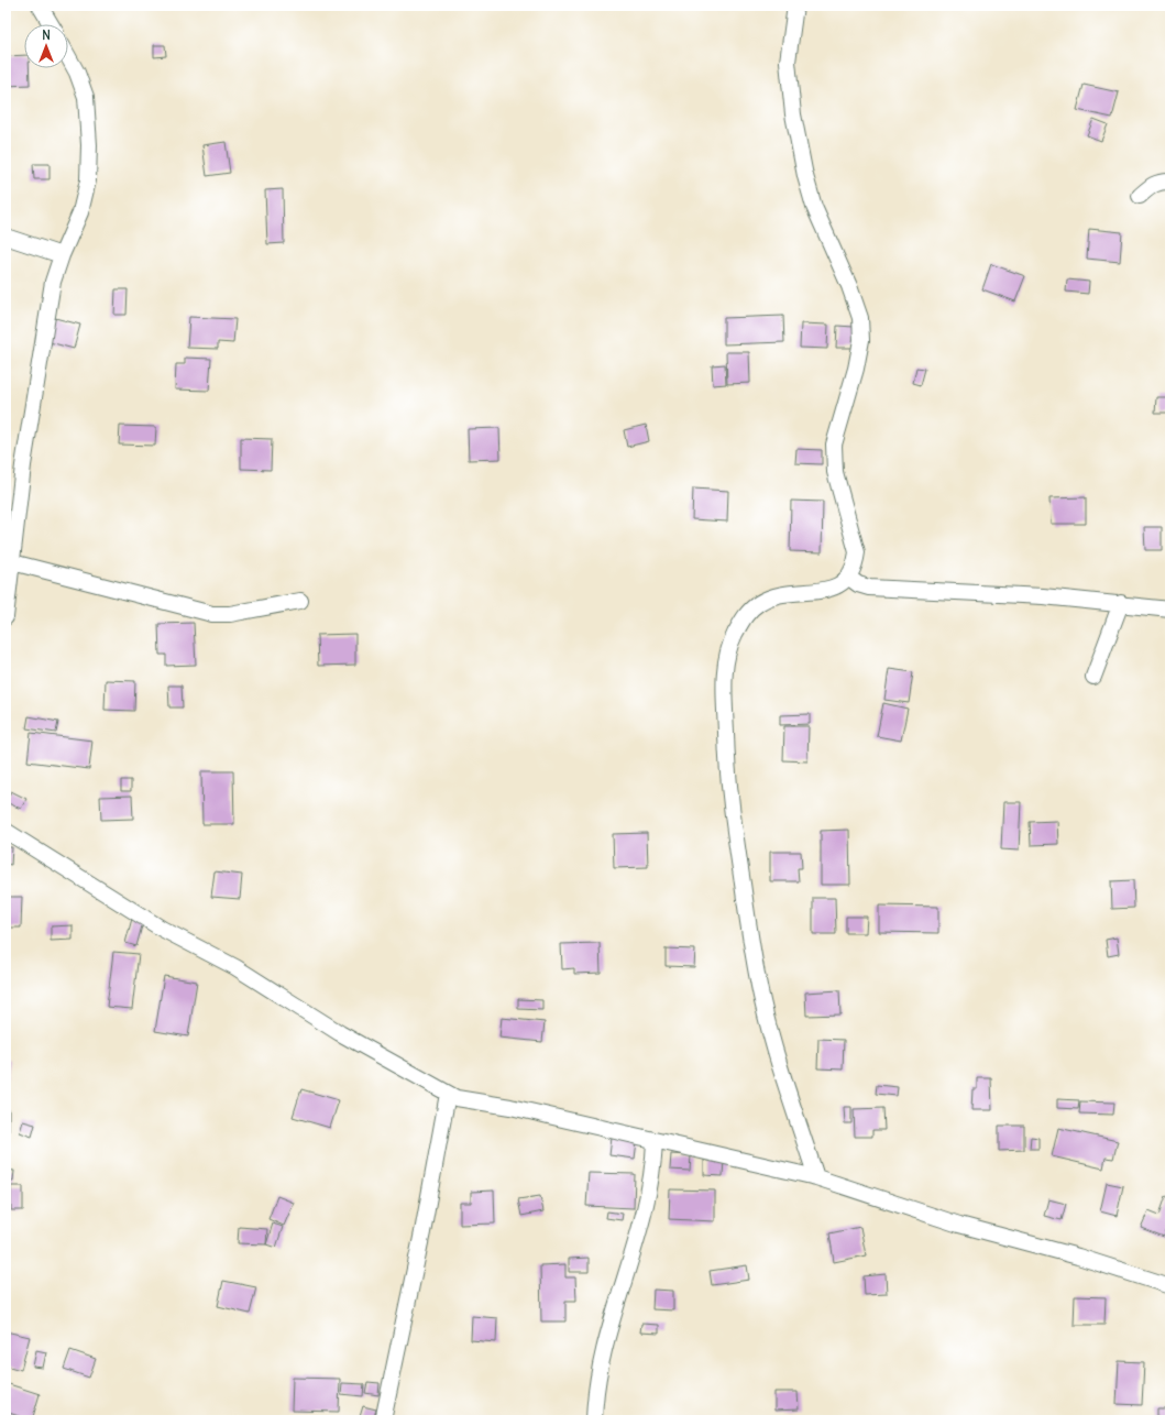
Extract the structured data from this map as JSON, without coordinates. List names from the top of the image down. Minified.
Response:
{"north":"top"}
